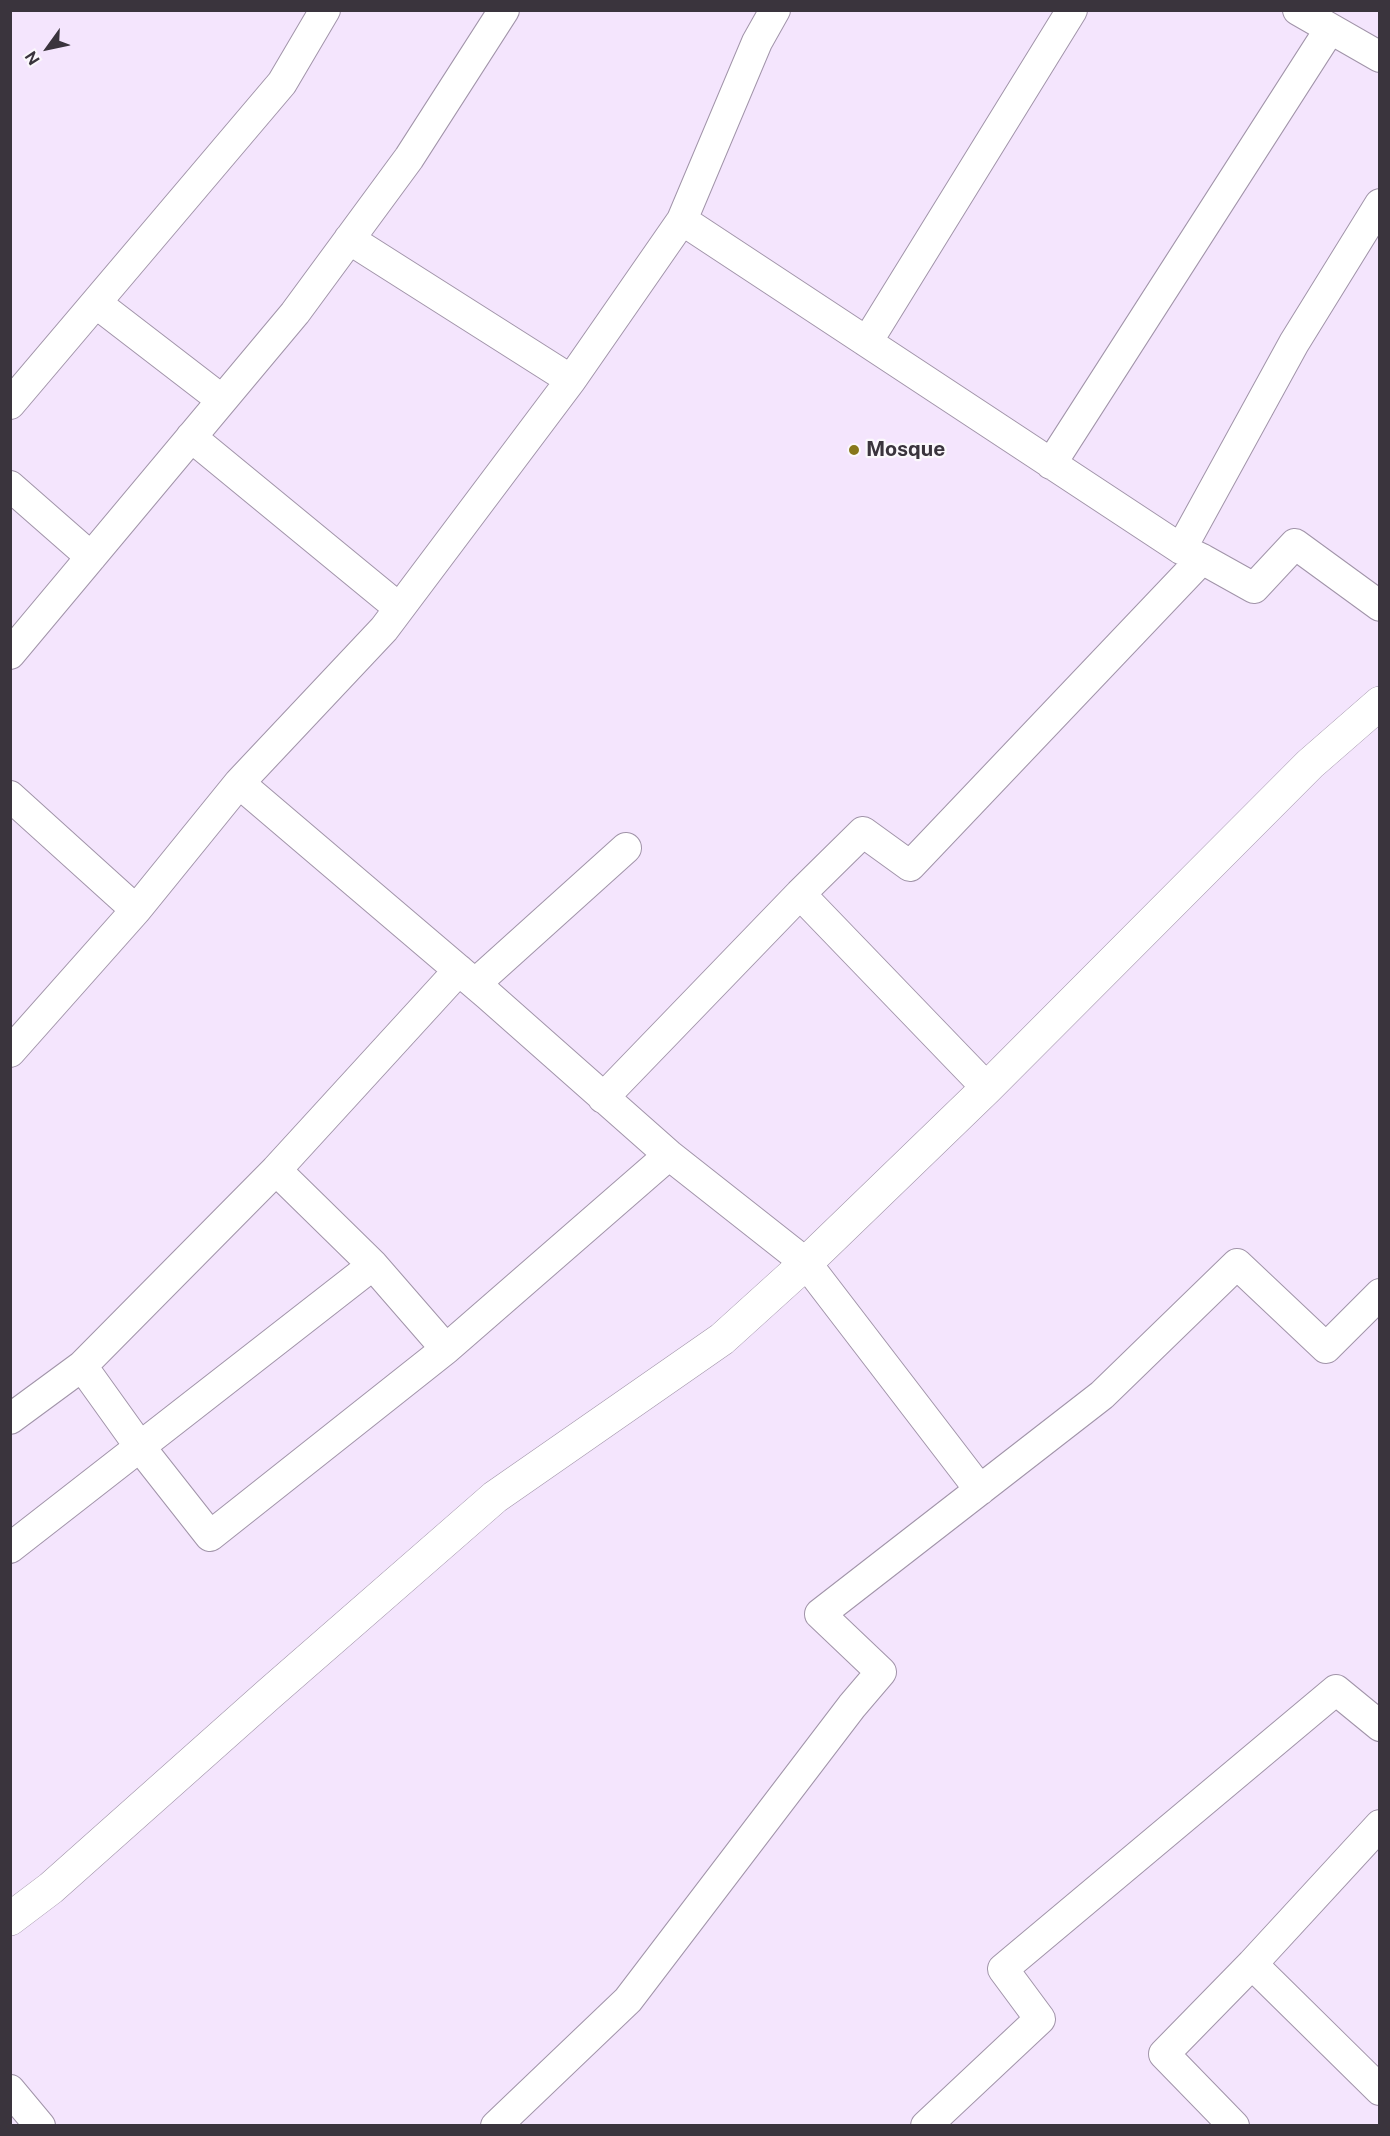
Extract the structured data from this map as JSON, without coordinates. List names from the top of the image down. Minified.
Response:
{"places":["Mosque"],"north":"bottom left"}
